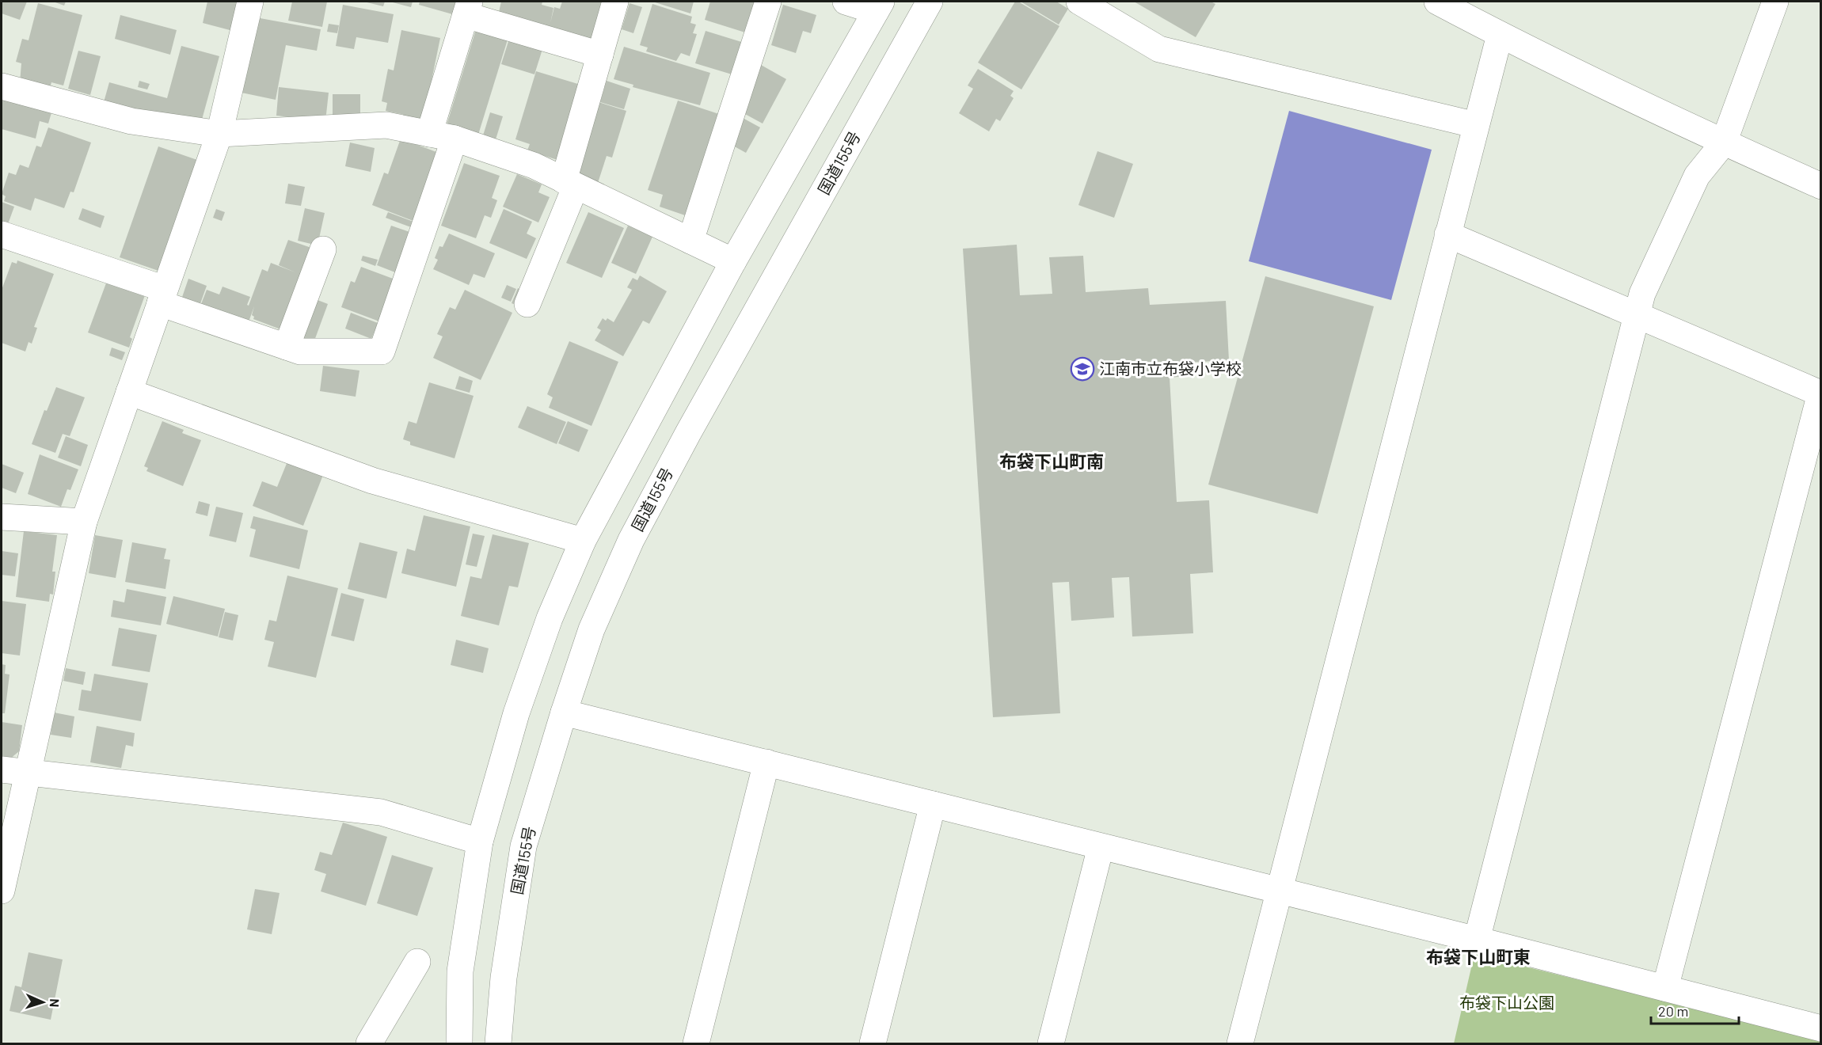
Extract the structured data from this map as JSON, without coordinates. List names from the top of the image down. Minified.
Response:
{"streets":{"main road":["国道155号"]},"districts":["布袋下山町南","布袋下山町東"],"parks":["布袋下山公園"],"places":{"school or university":["江南市立布袋小学校"]},"scale_bar":"20 m","north":"right"}
